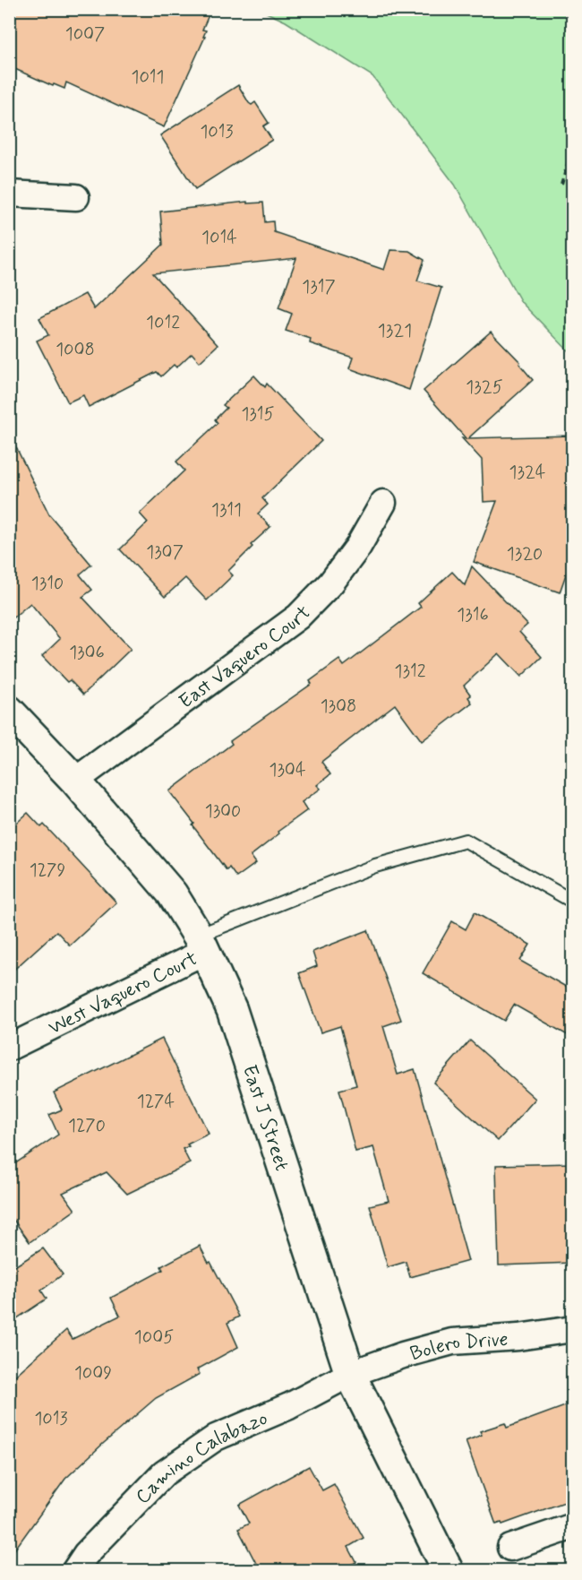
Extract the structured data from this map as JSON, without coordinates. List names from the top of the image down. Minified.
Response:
{"streets":{"street":["East Vaquero Court","West Vaquero Court","East J Street","Bolero Drive","Camino Calabazo"]},"crossings":[["East Vaquero Court","East J Street"],["West Vaquero Court","East J Street"],["East J Street","Bolero Drive"],["East J Street","Camino Calabazo"],["Bolero Drive","Camino Calabazo"]],"house_numbers":["1007","1011","1013","1014","1317","1012","1321","1008","1325","1315","1324","1311","1307","1320","1310","1316","1306","1312","1308","1304","1300","1279","1274","1270","1005","1009","1013"]}
